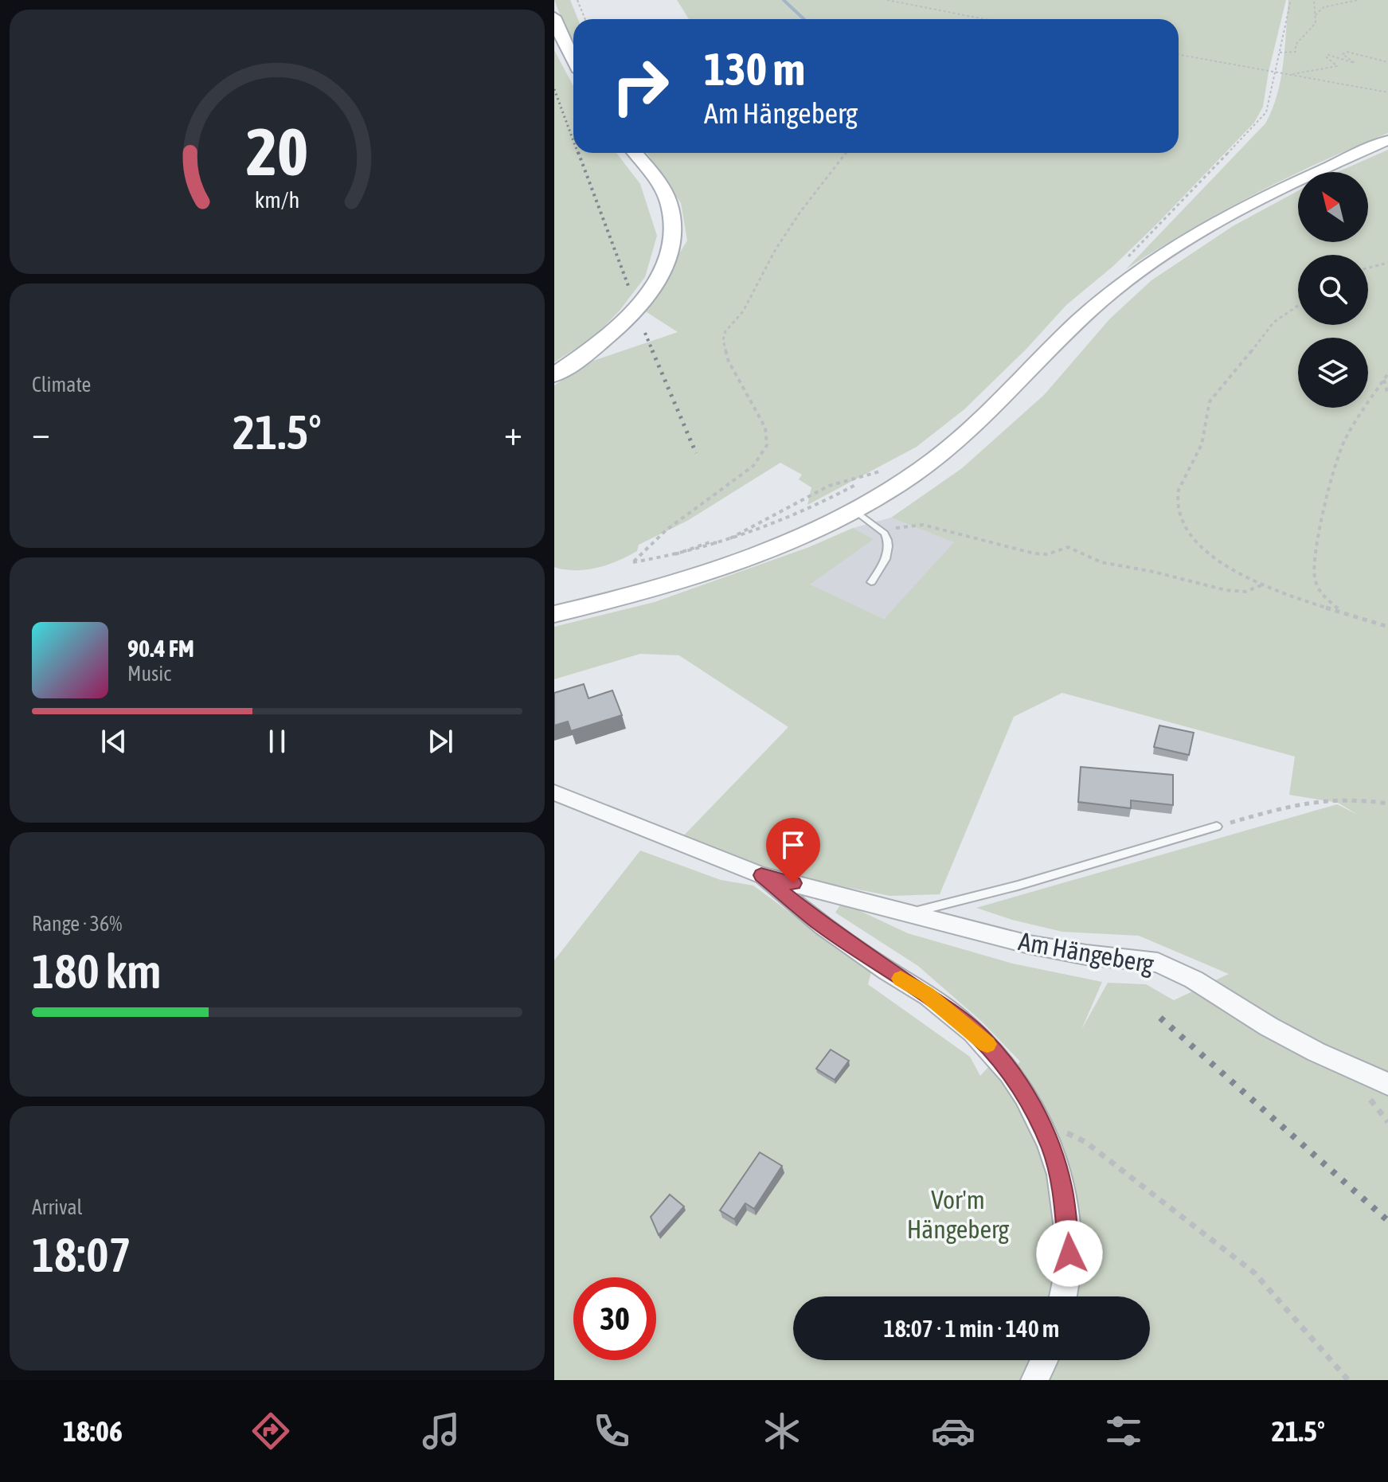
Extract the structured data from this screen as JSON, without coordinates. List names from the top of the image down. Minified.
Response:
{"streets":{"street":["Am Hängeberg"]},"parks":["Vor'm Hängeberg"],"north":"top left","page":{"turn":["130 m","Am Hängeberg"],"tile":["Climate",["Range · 36%","180 km"],["Arrival","18:07"]],"heat":["−","21.5°","+"],"song":["90.4 FM","Music"],"limit":"30","trip":"18:07 · 1 min · 140 m","tabs":["18:06","21.5°"],"gauge":["20","km/h"]}}
